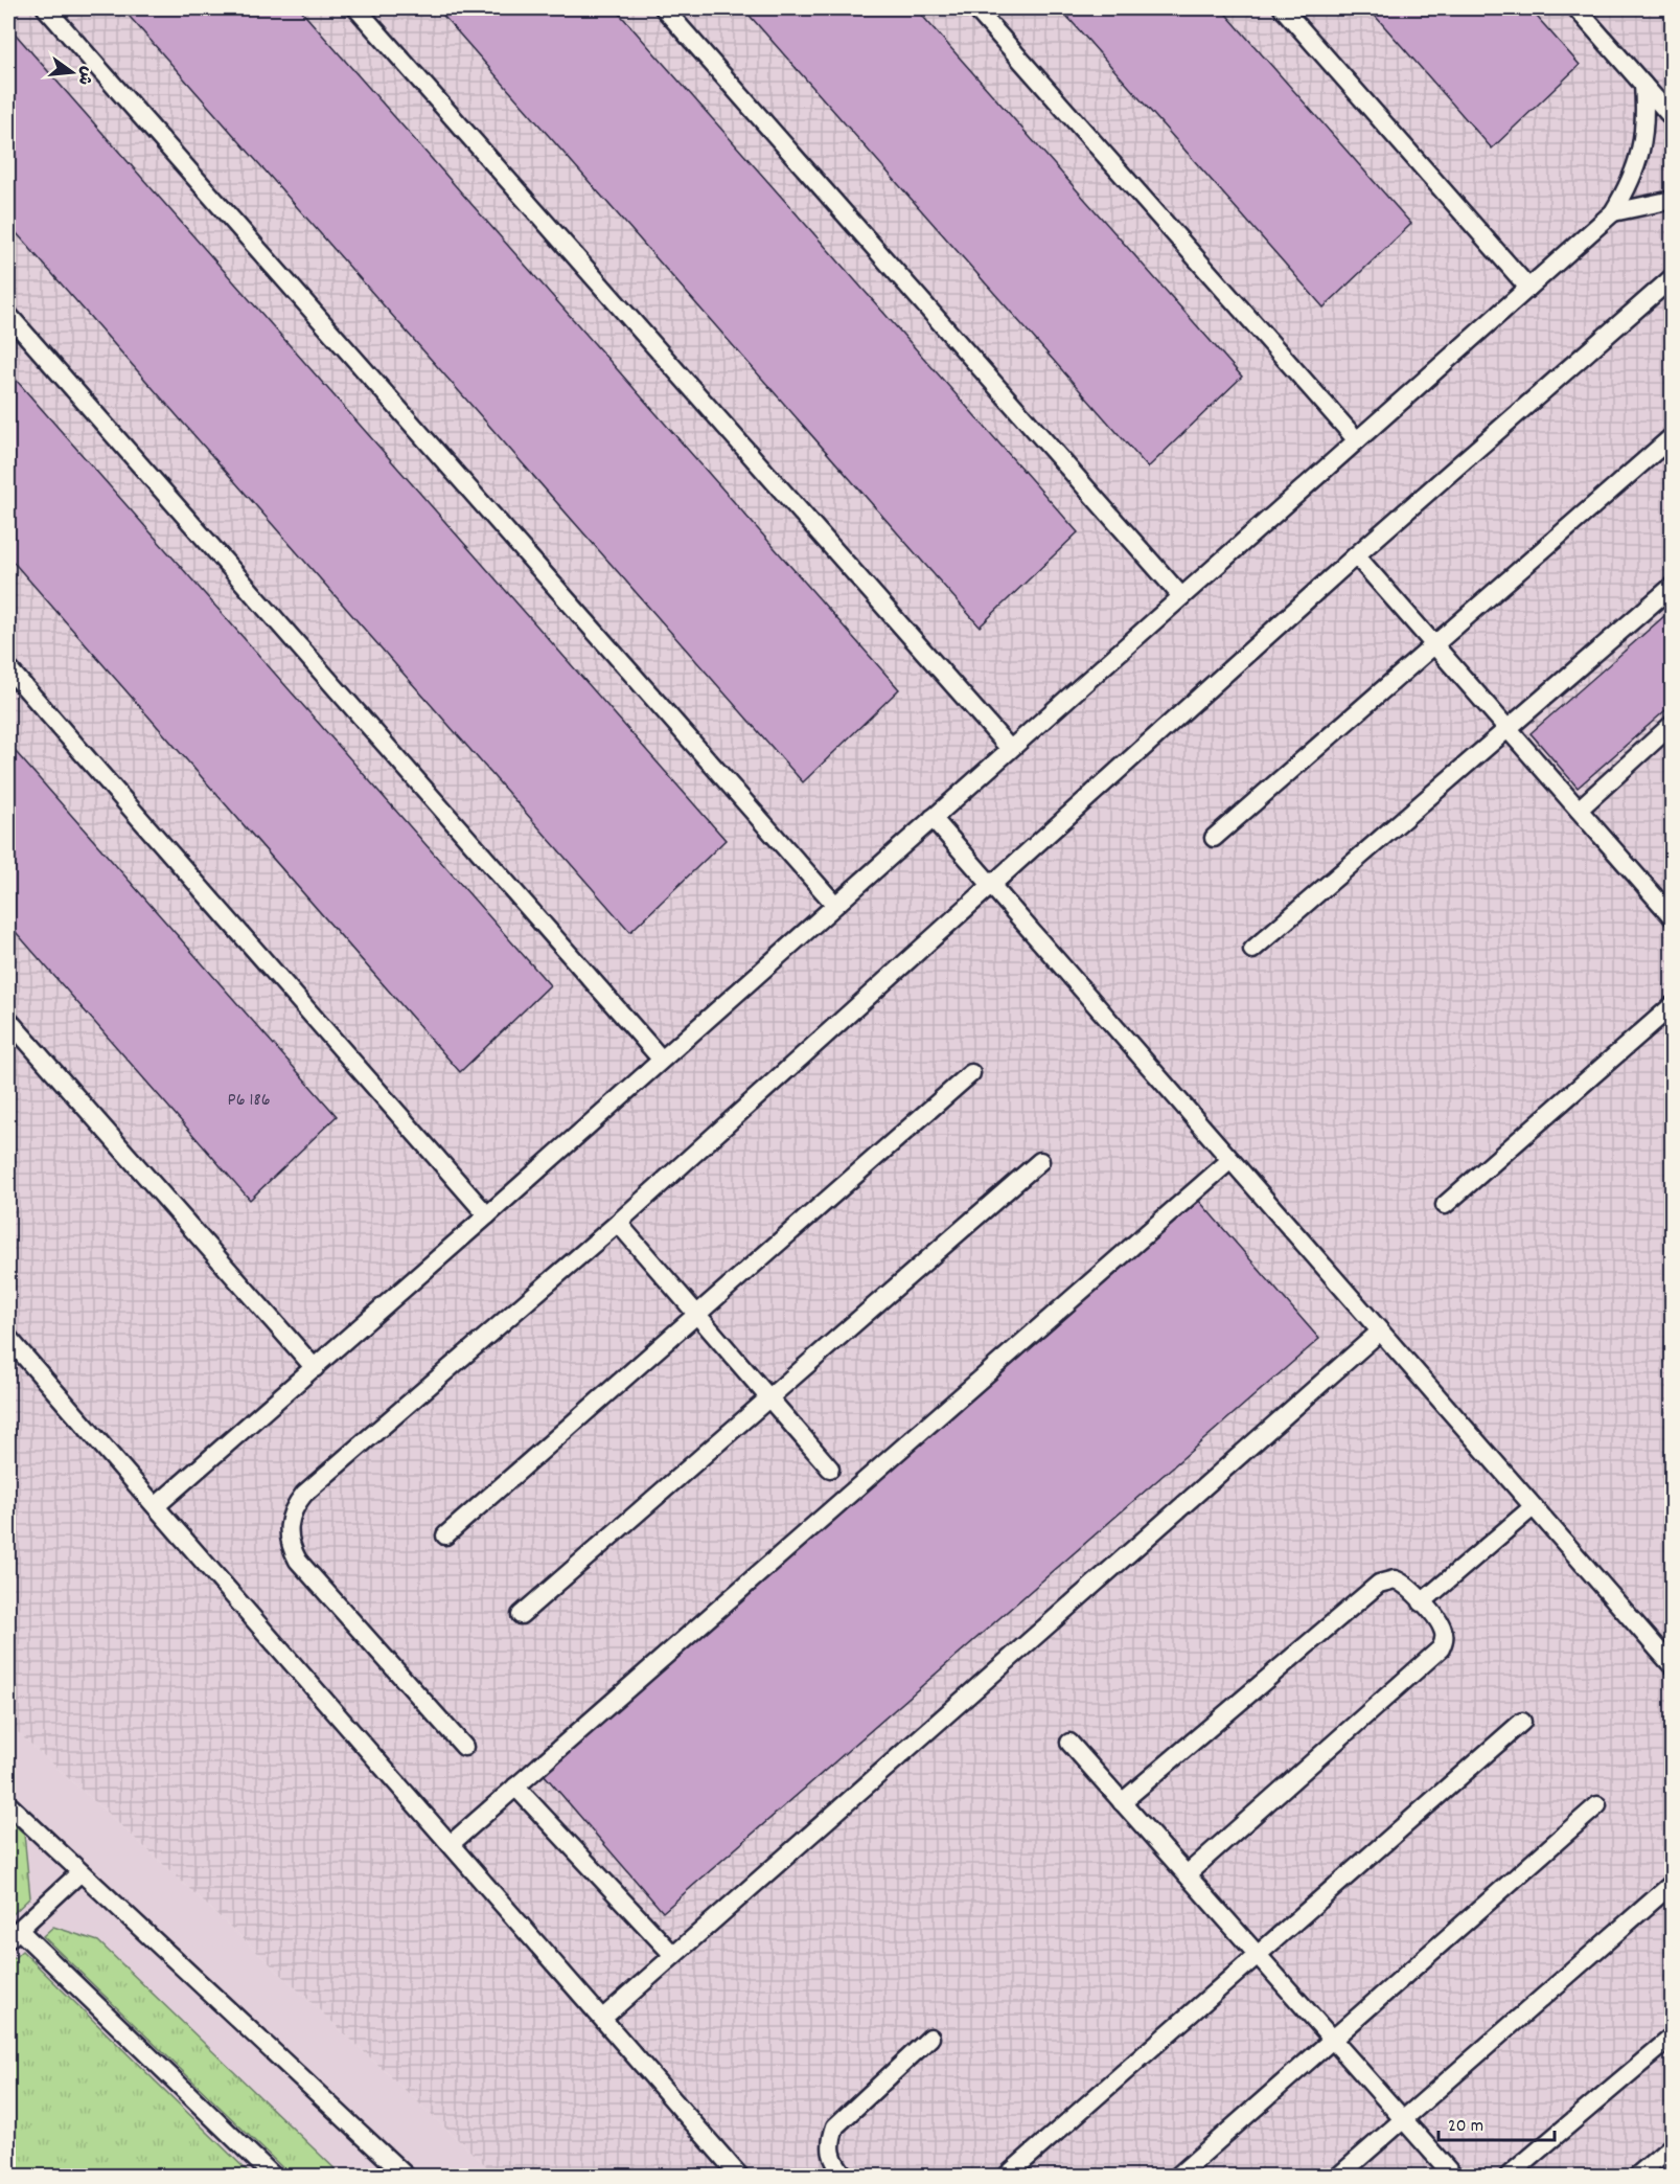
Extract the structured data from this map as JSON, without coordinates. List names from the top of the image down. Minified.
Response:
{"house_numbers":["P6 186"],"scale_bar":"20 m","north":"right"}
